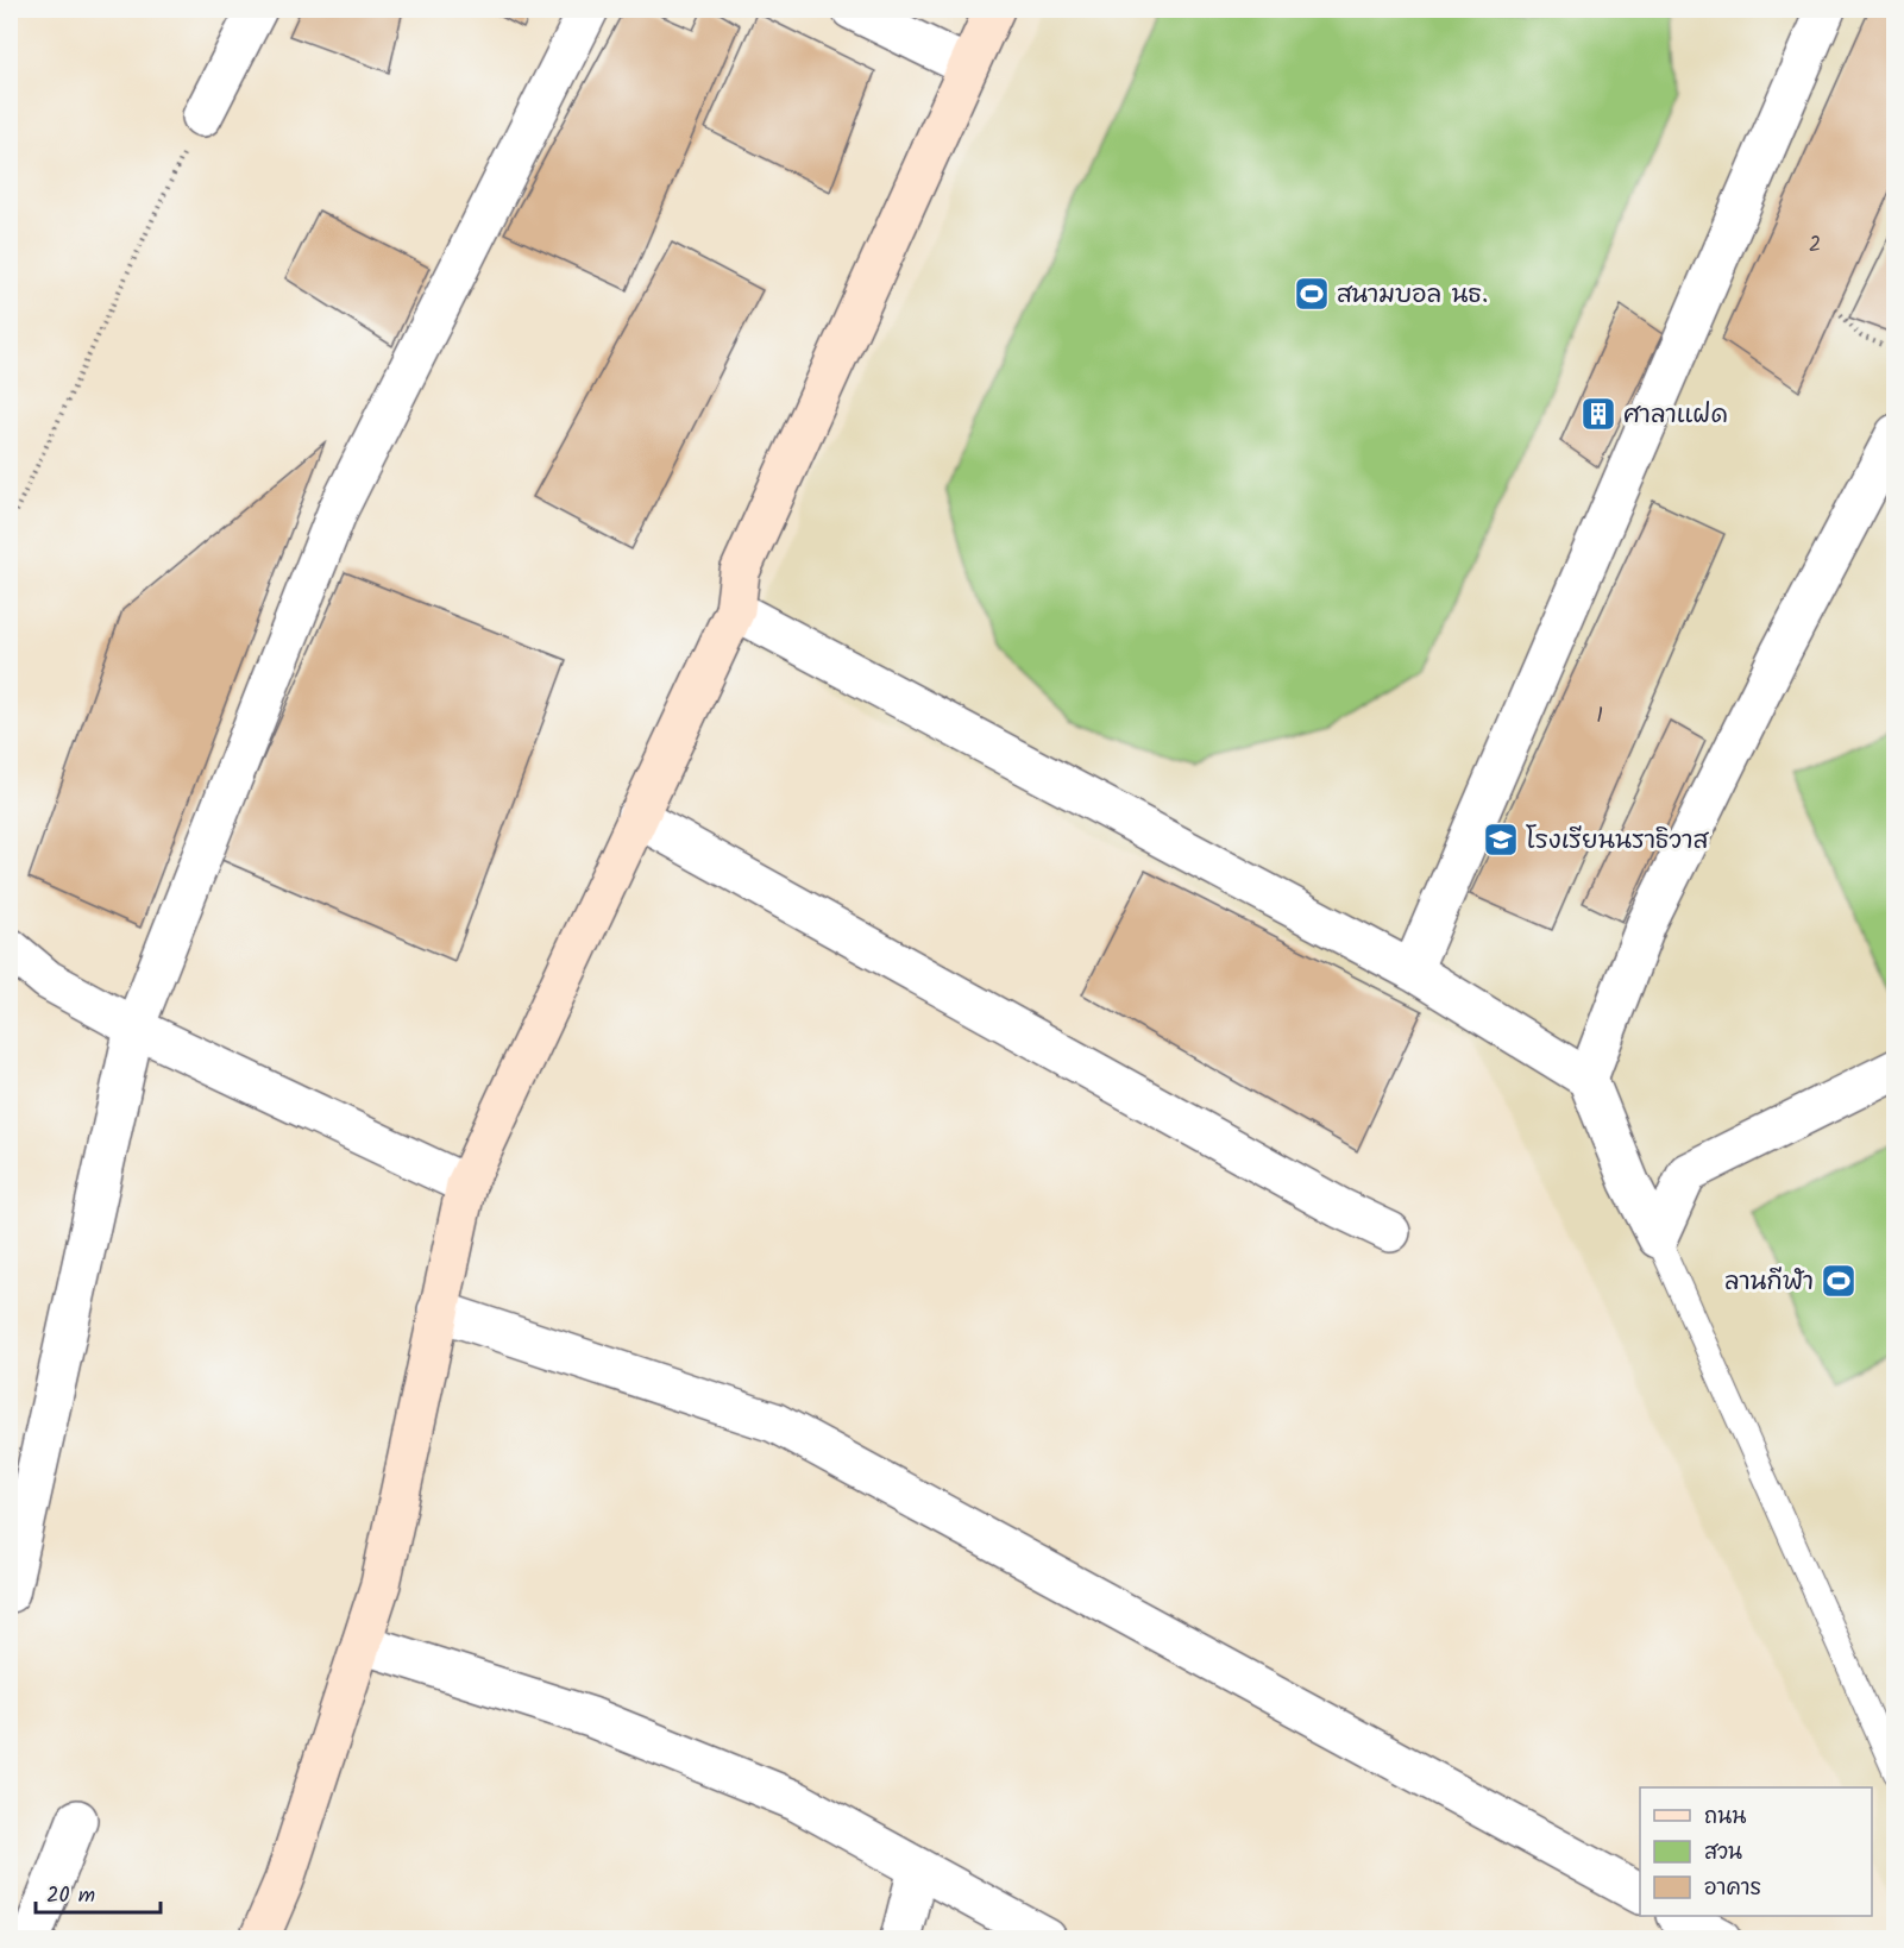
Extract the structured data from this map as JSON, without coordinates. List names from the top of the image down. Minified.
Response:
{"places":{"sports":["สนามบอล นธ.","ลานกีฬา"],"building":["ศาลาแฝด"],"school or university":["โรงเรียนนราธิวาส"]},"house_numbers":["2","1"],"legend":["ถนน","สวน","อาคาร"],"scale_bar":"20 m"}
